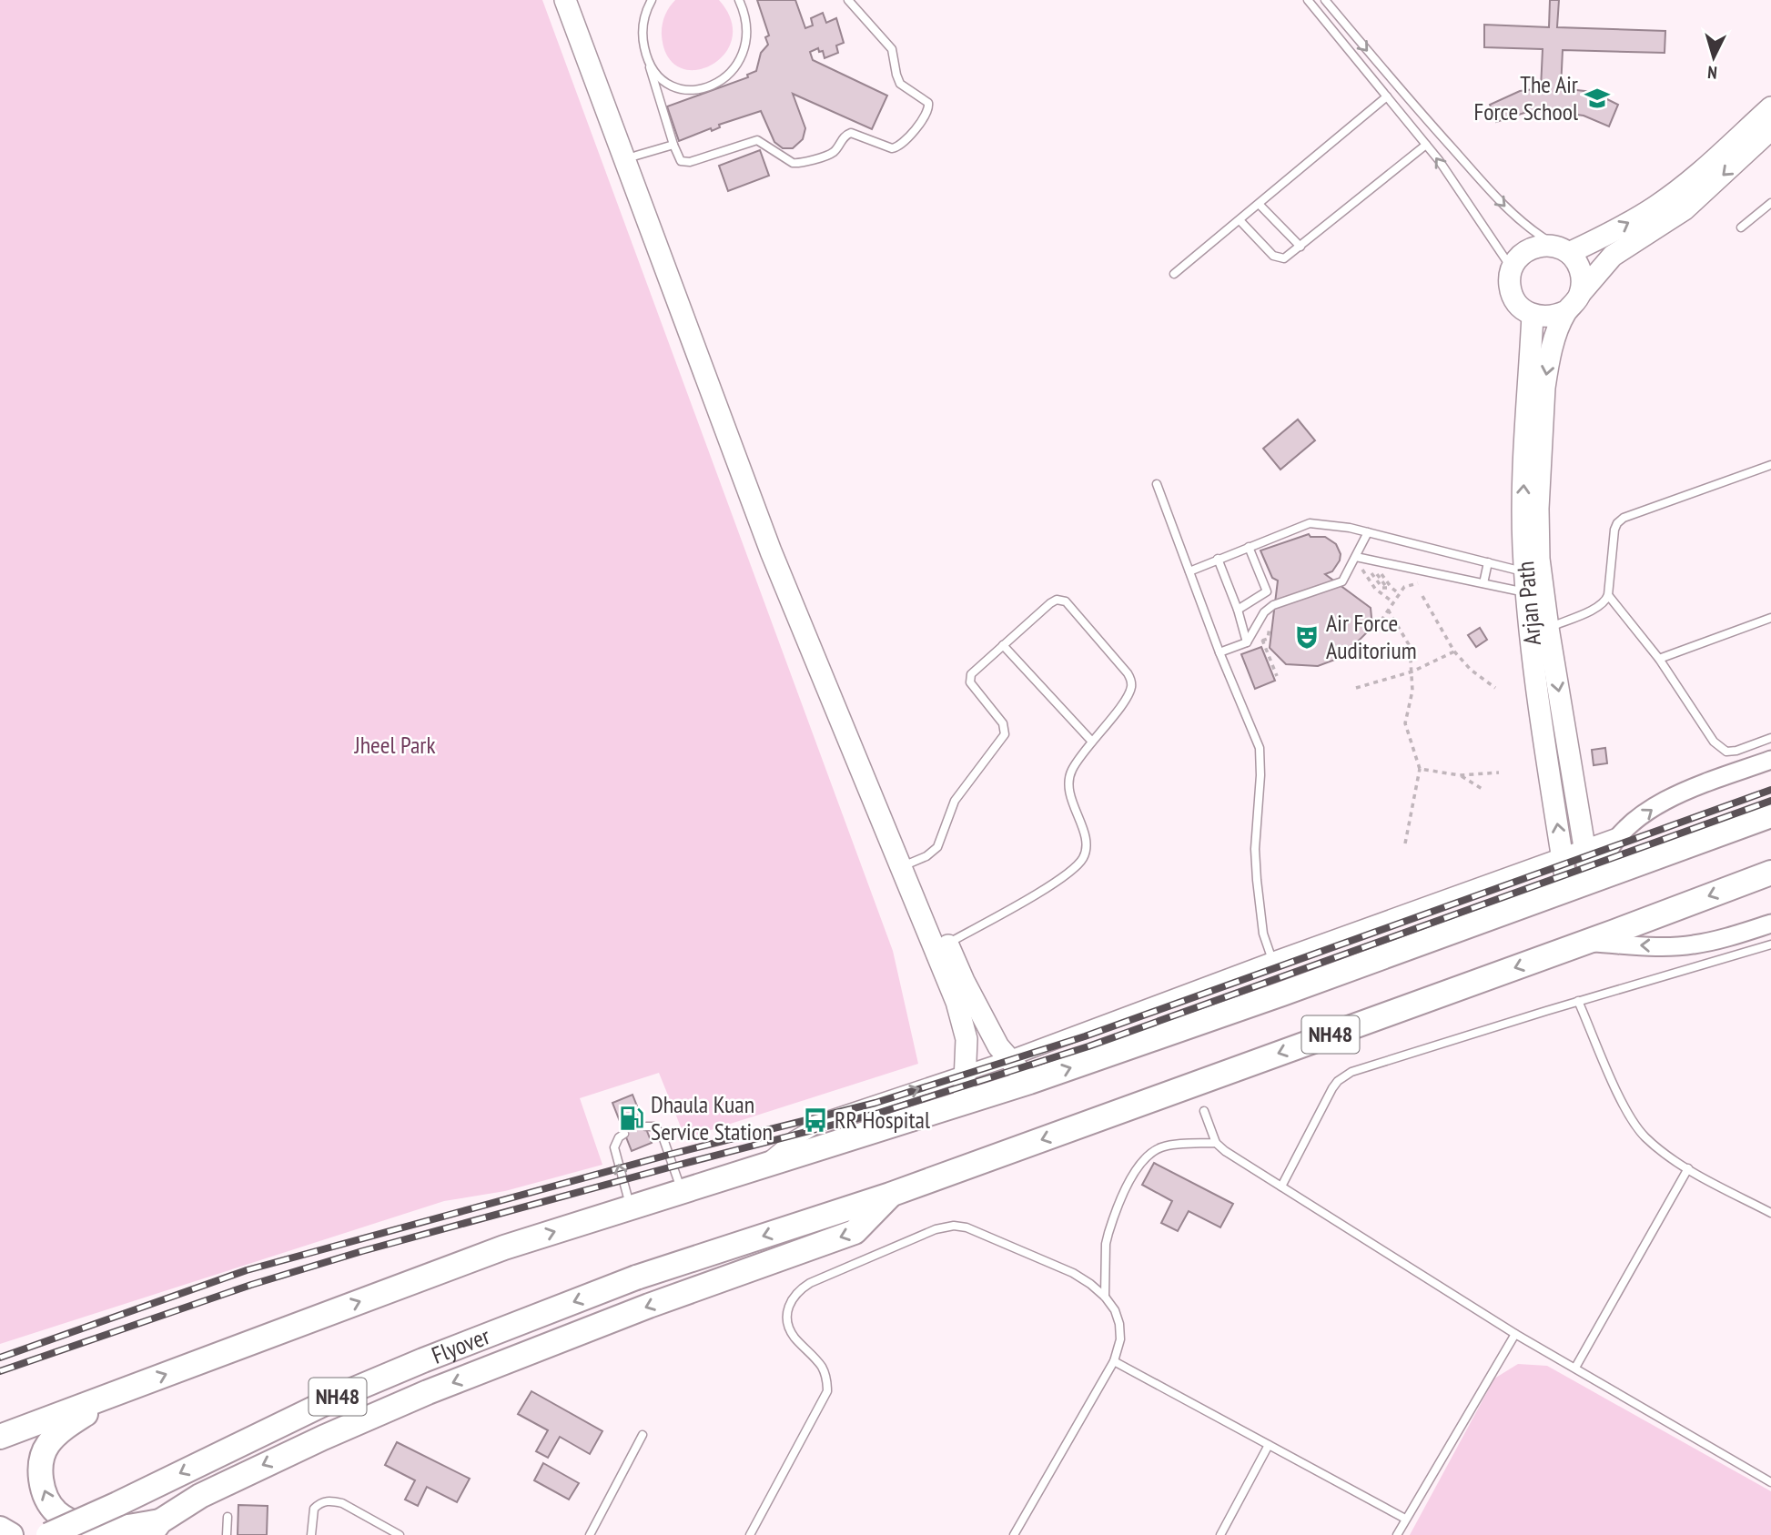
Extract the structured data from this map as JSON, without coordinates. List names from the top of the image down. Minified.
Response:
{"streets":{"main road":["Arjan Path","NH48","Flyover"]},"crossings":[["Arjan Path","NH48"],["NH48","Flyover"]],"parks":["Jheel Park"],"places":{"school or university":["The Air Force School"],"theatre":["Air Force Auditorium"],"fuel station":["Dhaula Kuan Service Station"],"bus stop":["RR Hospital"]},"north":"bottom"}
